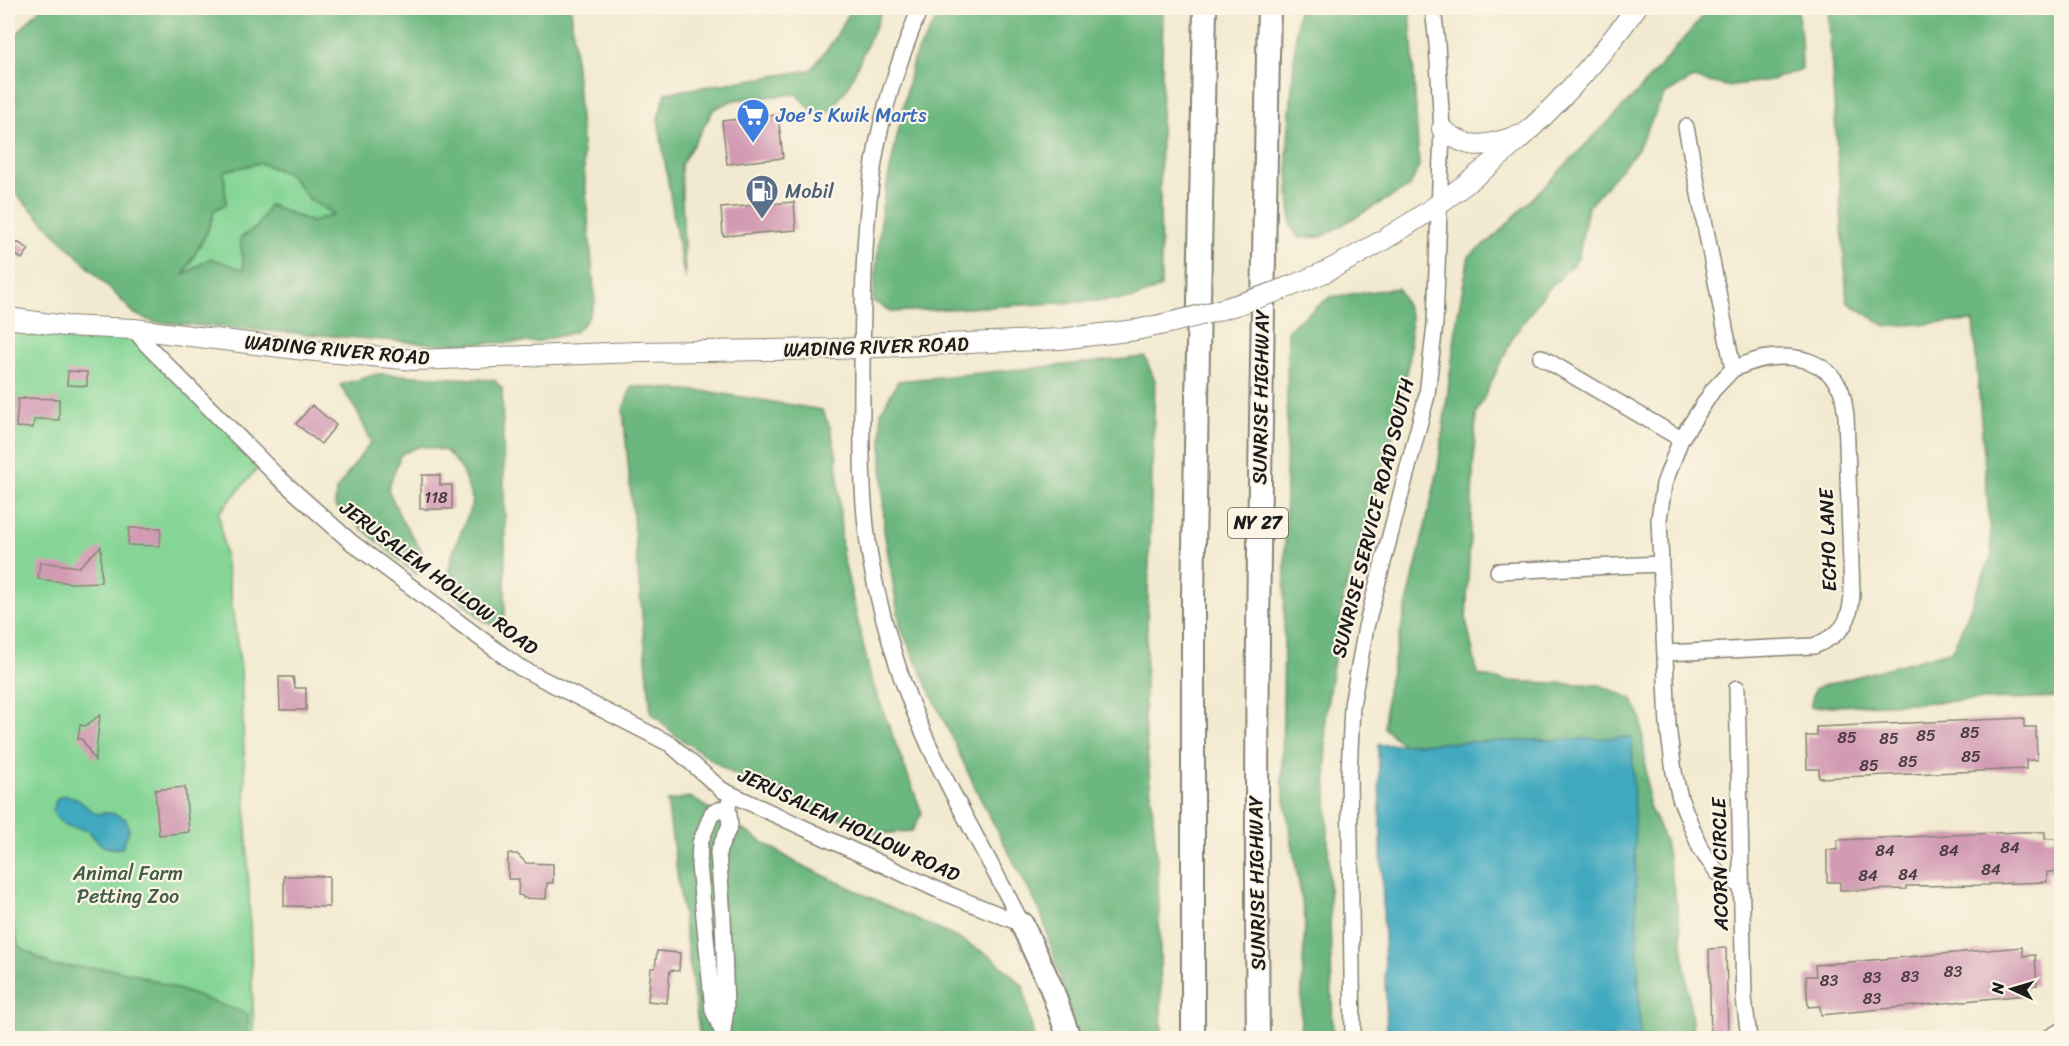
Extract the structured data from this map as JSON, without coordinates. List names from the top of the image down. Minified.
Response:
{"streets":{"highway":["SUNRISE HIGHWAY","NY 27"],"main road":["WADING RIVER ROAD"],"street":["SUNRISE SERVICE ROAD SOUTH","ECHO LANE","JERUSALEM HOLLOW ROAD","ACORN CIRCLE"]},"crossings":[["WADING RIVER ROAD","SUNRISE SERVICE ROAD SOUTH"],["WADING RIVER ROAD","JERUSALEM HOLLOW ROAD"]],"parks":["Animal Farm Petting Zoo"],"places":{"supermarket":["Joe's Kwik Marts"],"fuel station":["Mobil"]},"house_numbers":["118","85","85","85","85","85","85","85","84","84","84","84","84","84","83","83","83","83","83"],"north":"left"}
